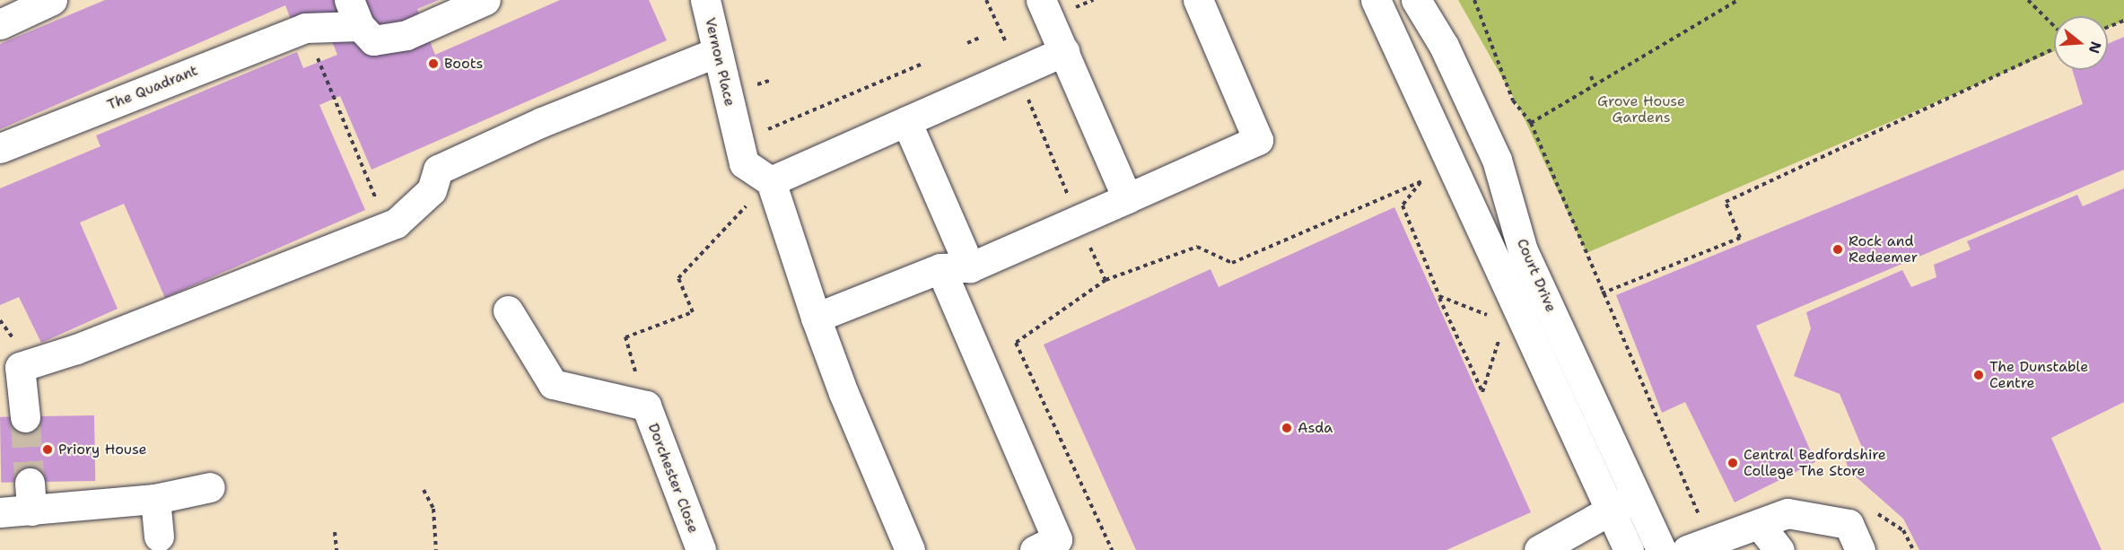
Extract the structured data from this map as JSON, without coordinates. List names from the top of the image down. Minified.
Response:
{"streets":{"street":["Vernon Place","The Quadrant","Court Drive","Dorchester Close"]},"parks":["Grove House Gardens"],"places":["Boots","Rock and Redeemer","The Dunstable Centre","Asda","Priory House","Central Bedfordshire College The Store"],"north":"right"}
